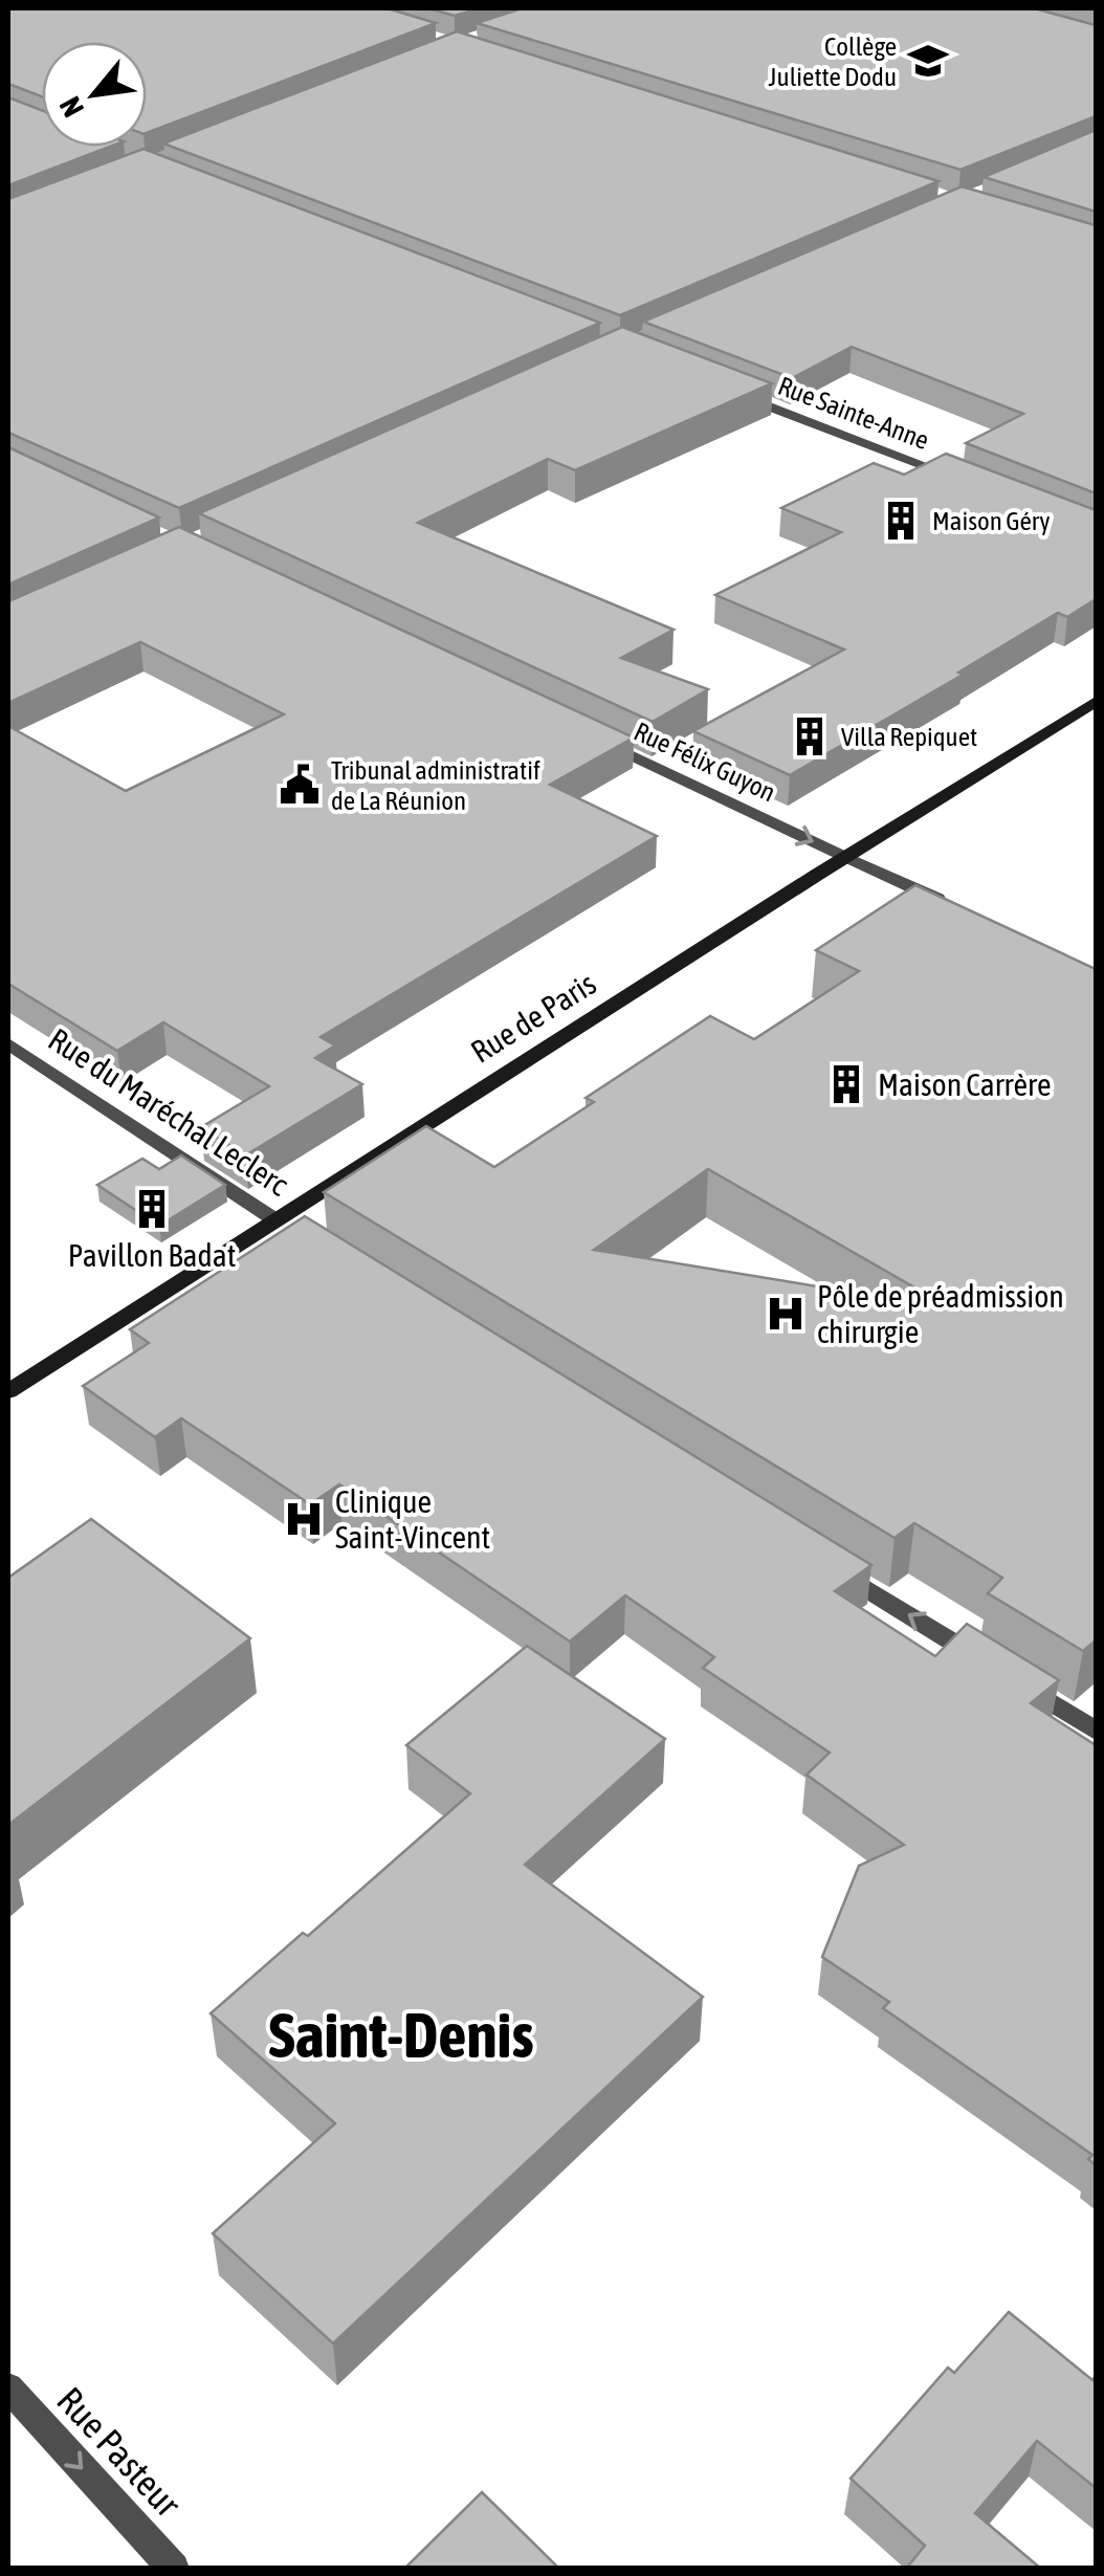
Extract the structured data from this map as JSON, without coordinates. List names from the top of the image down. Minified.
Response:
{"streets":{"main road":["Rue de Paris"],"street":["Rue Sainte-Anne","Rue Félix Guyon","Rue du Maréchal Leclerc","Rue Pasteur"]},"crossings":[["Rue Félix Guyon","Rue de Paris"],["Rue de Paris","Rue du Maréchal Leclerc"]],"one_way":["Rue Félix Guyon","Rue Pasteur"],"districts":["Saint-Denis"],"places":{"school or university":["Collège Juliette Dodu"],"building":["Maison Géry","Villa Repiquet","Maison Carrère","Pavillon Badat"],"public building":["Tribunal administratif de La Réunion"],"hospital":["Pôle de préadmission chirurgie","Clinique Saint-Vincent"]},"north":"bottom left"}
